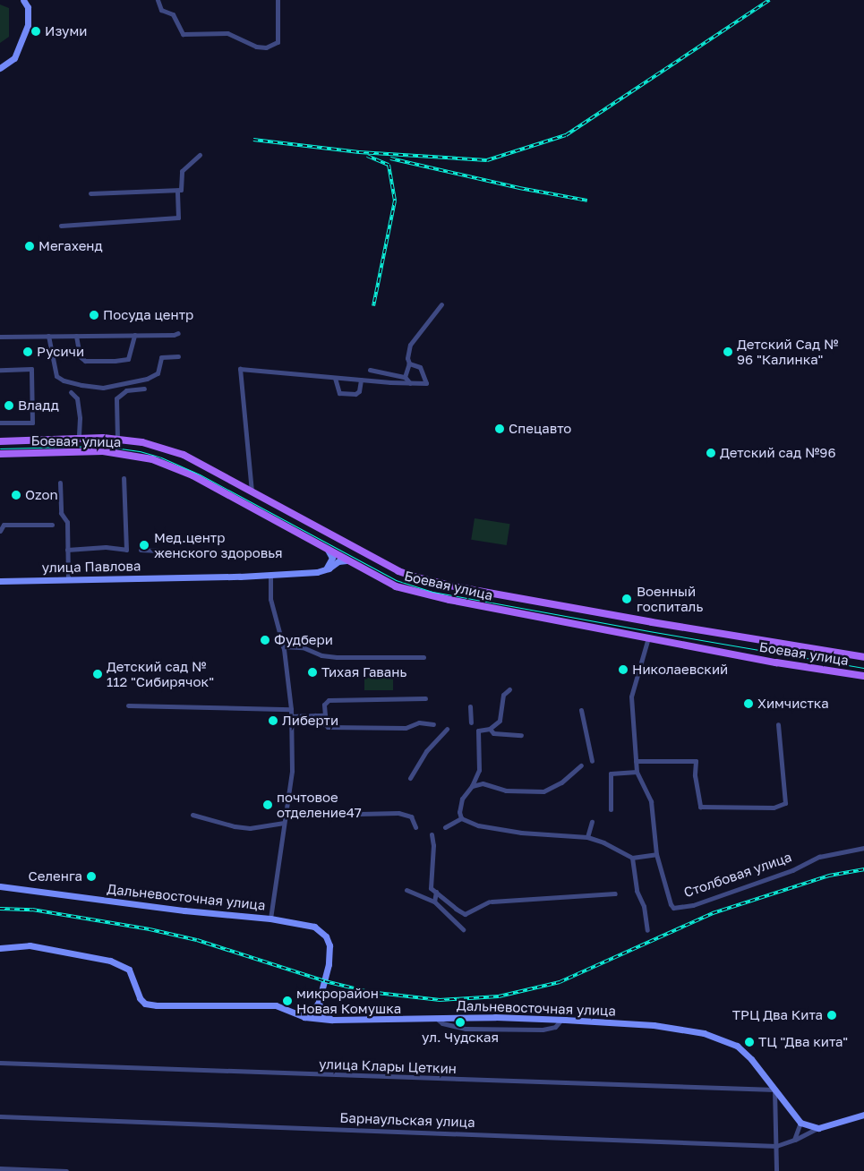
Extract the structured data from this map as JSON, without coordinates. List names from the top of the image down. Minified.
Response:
{"streets":{"main road":["Боевая улица","Столбовая улица"],"street":["улица Павлова","Дальневосточная улица","улица Клары Цеткин","Барнаульская улица"]},"crossings":[["Боевая улица","улица Павлова"],["Боевая улица","Столбовая улица"],["Дальневосточная улица","улица Клары Цеткин"]],"places":["Изуми","Мегахенд","Посуда центр","Русичи","Детский Сад № 96 \"Калинка\"","Владд","Спецавто","Детский сад №96","Ozon","Мед.центр женского здоровья","Военный госпиталь","Фудбери","Николаевский","Тихая Гавань","Детский сад № 112 \"Сибирячок\"","Химчистка","Либерти","почтовое отделение47","Селенга","микрорайон Новая Комушка","ТРЦ Два Кита","ул. Чудская","ТЦ \"Два кита\""]}
